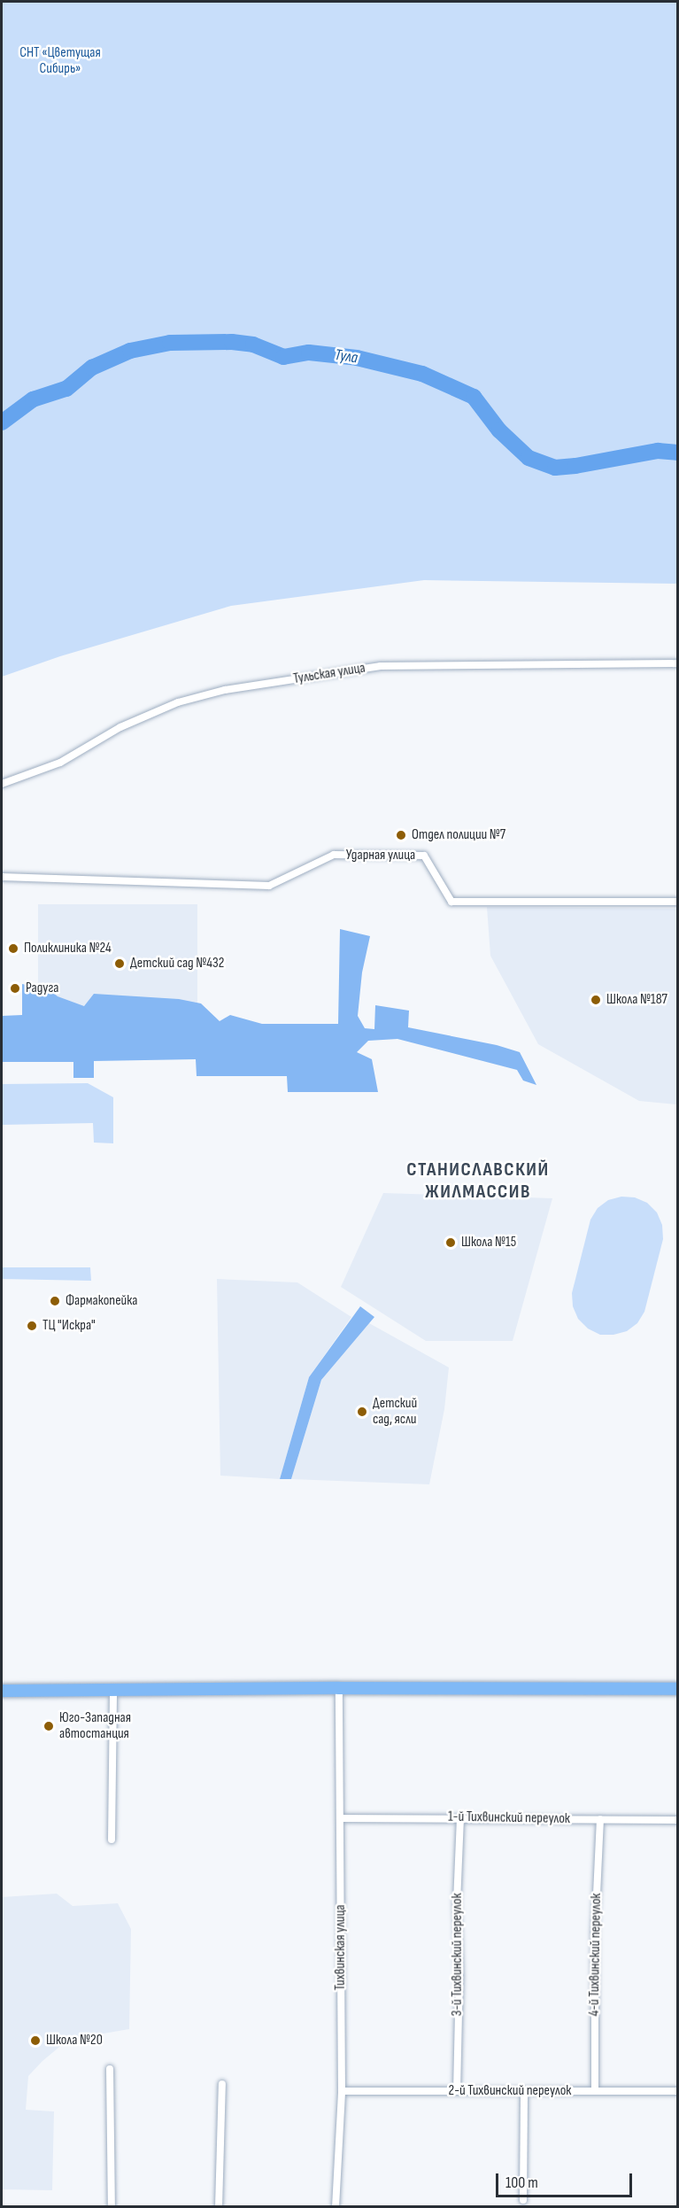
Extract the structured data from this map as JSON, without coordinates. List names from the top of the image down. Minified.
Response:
{"streets":{"street":["Тульская улица","Ударная улица","1-й Тихвинский переулок","Тихвинская улица","3-й Тихвинский переулок","4-й Тихвинский переулок","2-й Тихвинский переулок"]},"crossings":[["1-й Тихвинский переулок","Тихвинская улица"],["1-й Тихвинский переулок","3-й Тихвинский переулок"],["1-й Тихвинский переулок","4-й Тихвинский переулок"],["Тихвинская улица","2-й Тихвинский переулок"],["3-й Тихвинский переулок","2-й Тихвинский переулок"],["4-й Тихвинский переулок","2-й Тихвинский переулок"]],"districts":["СТАНИСЛАВСКИЙ ЖИЛМАССИВ"],"water":["Тула"],"parks":["СНТ «Цветущая Сибирь»"],"places":["Отдел полиции №7","Поликлиника №24","Детский сад №432","Радуга","Школа №187","Школа №15","Фармакопейка","ТЦ \"Искра\"","Детский сад, ясли","Юго-Западная автостанция","Школа №20"],"scale_bar":"100 m"}
